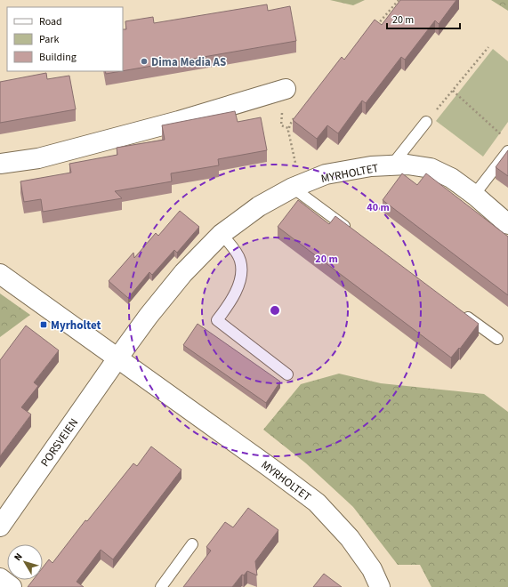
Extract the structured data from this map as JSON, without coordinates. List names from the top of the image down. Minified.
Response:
{"streets":{"street":["MYRHOLTET","PORSVEIEN"]},"crossings":[["MYRHOLTET","PORSVEIEN"]],"places":{"other":["Dima Media AS"],"transit":["Myrholtet"]},"legend":["Road","Park","Building"],"scale_bar":"20 m","north":"top left","rings":["40 m","20 m"]}
